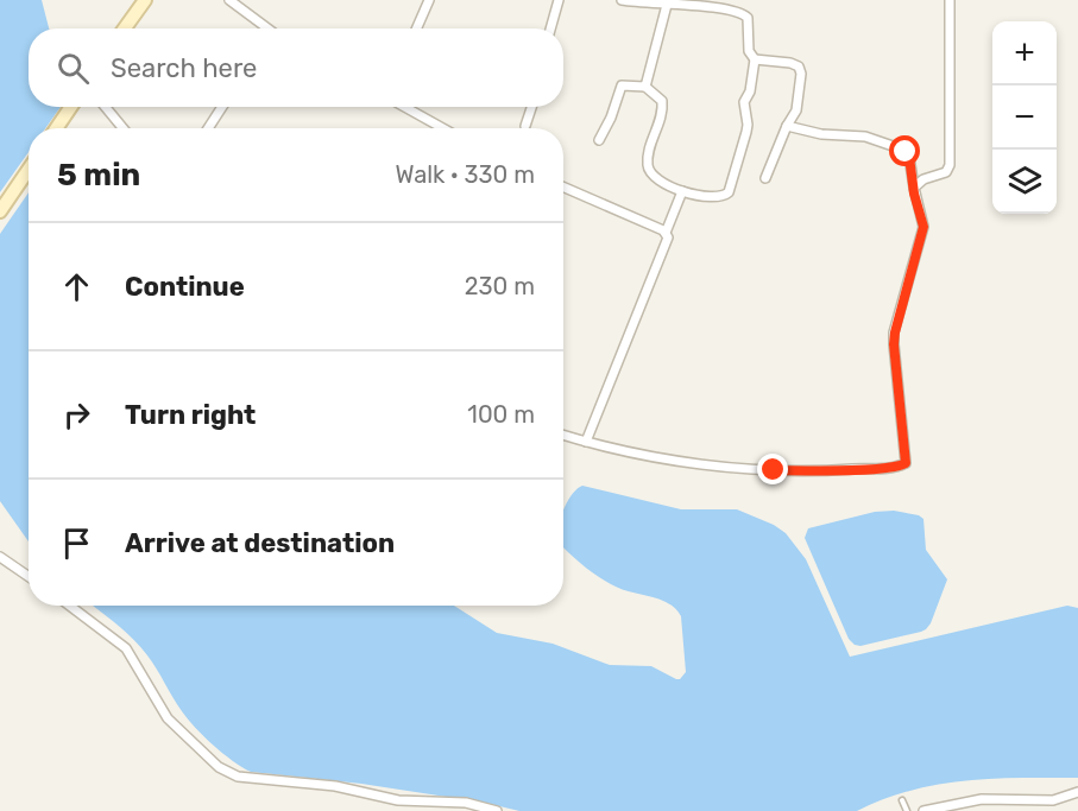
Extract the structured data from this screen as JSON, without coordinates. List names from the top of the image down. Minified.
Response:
{"page":{"map_buttons":["+","−"],"search":"Search here","heading":["5 min","Walk · 330 m"],"list":[["Continue","230 m"],["Turn right","100 m"],"Arrive at destination"]}}
